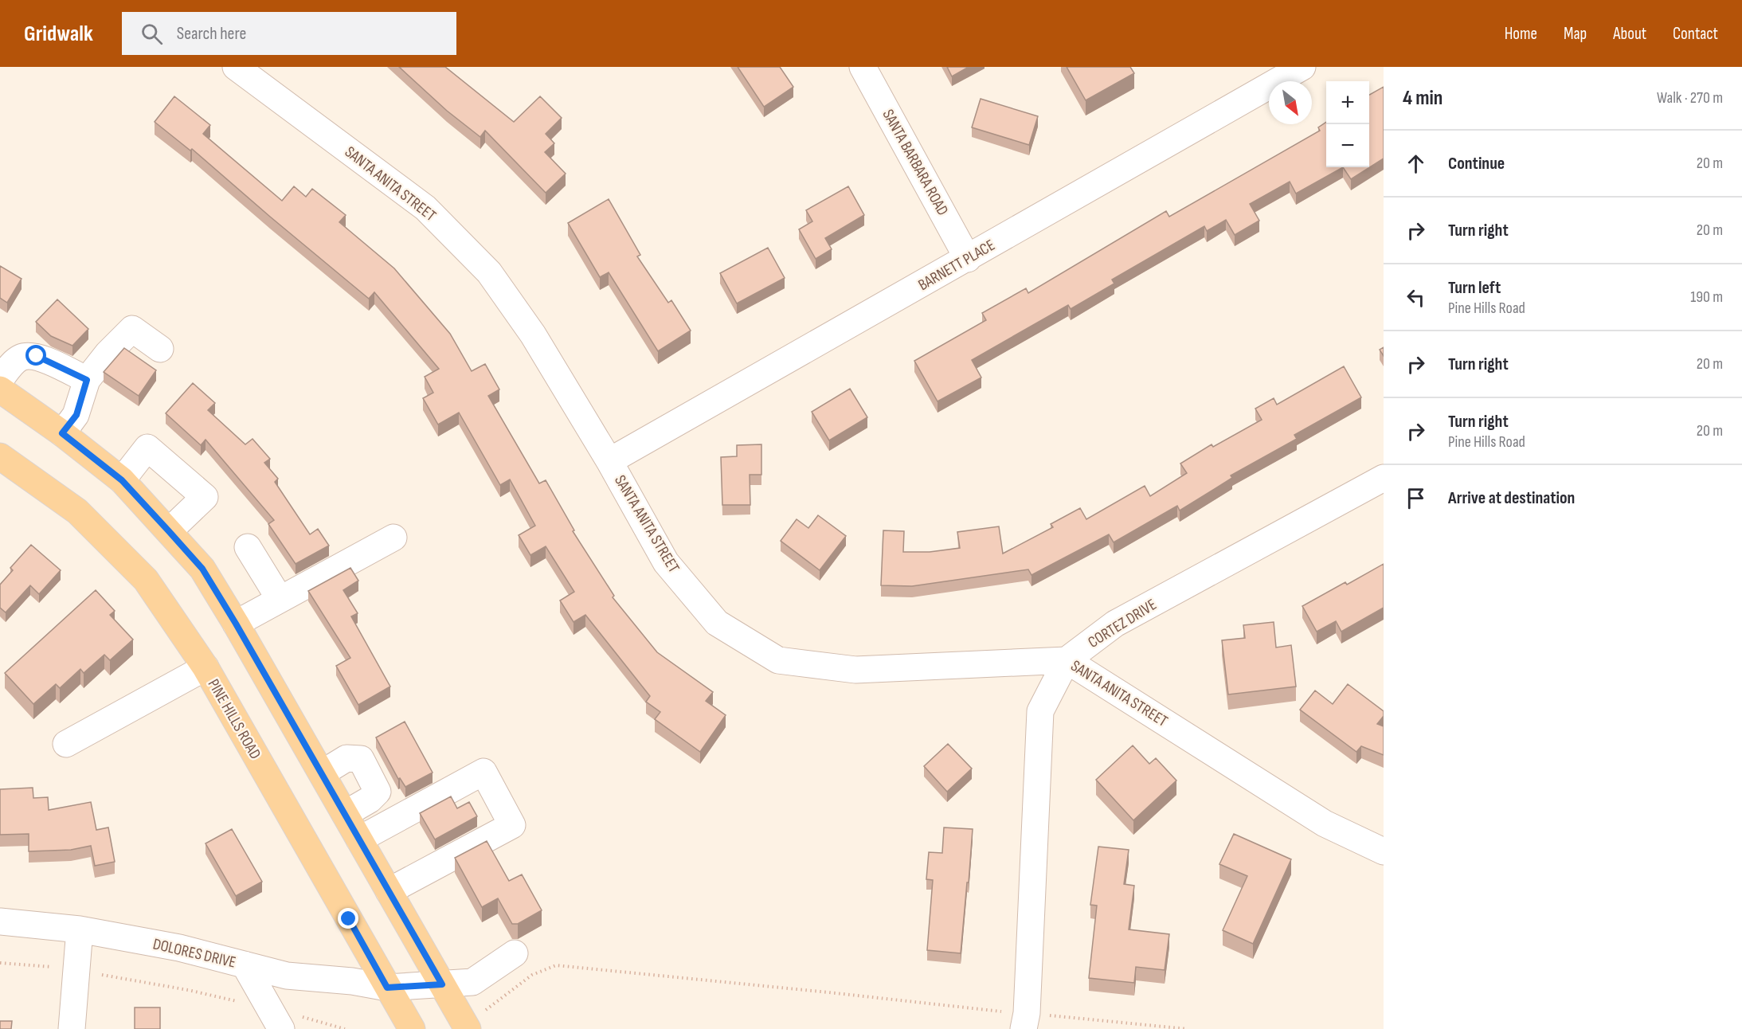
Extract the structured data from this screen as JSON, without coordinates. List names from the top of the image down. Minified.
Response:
{"streets":{"main road":["PINE HILLS ROAD"],"street":["SANTA BARBARA ROAD","SANTA ANITA STREET","BARNETT PLACE","CORTEZ DRIVE","DOLORES DRIVE"]},"crossings":[["SANTA BARBARA ROAD","BARNETT PLACE"],["SANTA ANITA STREET","BARNETT PLACE"],["SANTA ANITA STREET","CORTEZ DRIVE"],["PINE HILLS ROAD","DOLORES DRIVE"]],"north":"bottom right","page":{"header":"Gridwalk","search":"Search here","nav":["Home","Map","About","Contact"],"heading":["4 min","Walk · 270 m"],"map_buttons":["+","−"],"list":[["Continue","20 m"],["Turn right","20 m"],["Turn left","Pine Hills Road","190 m"],["Turn right","20 m"],["Turn right","Pine Hills Road","20 m"],"Arrive at destination"]}}
